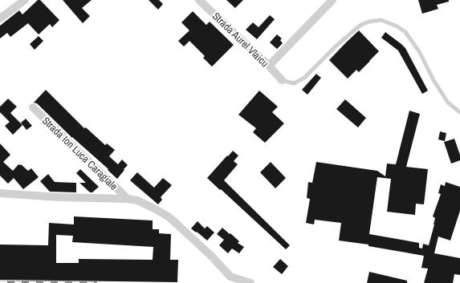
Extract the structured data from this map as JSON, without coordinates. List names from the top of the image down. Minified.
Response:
{"streets":{"street":["Strada Aurel Vlaicu","Strada Ion Luca Caragiale"]}}
